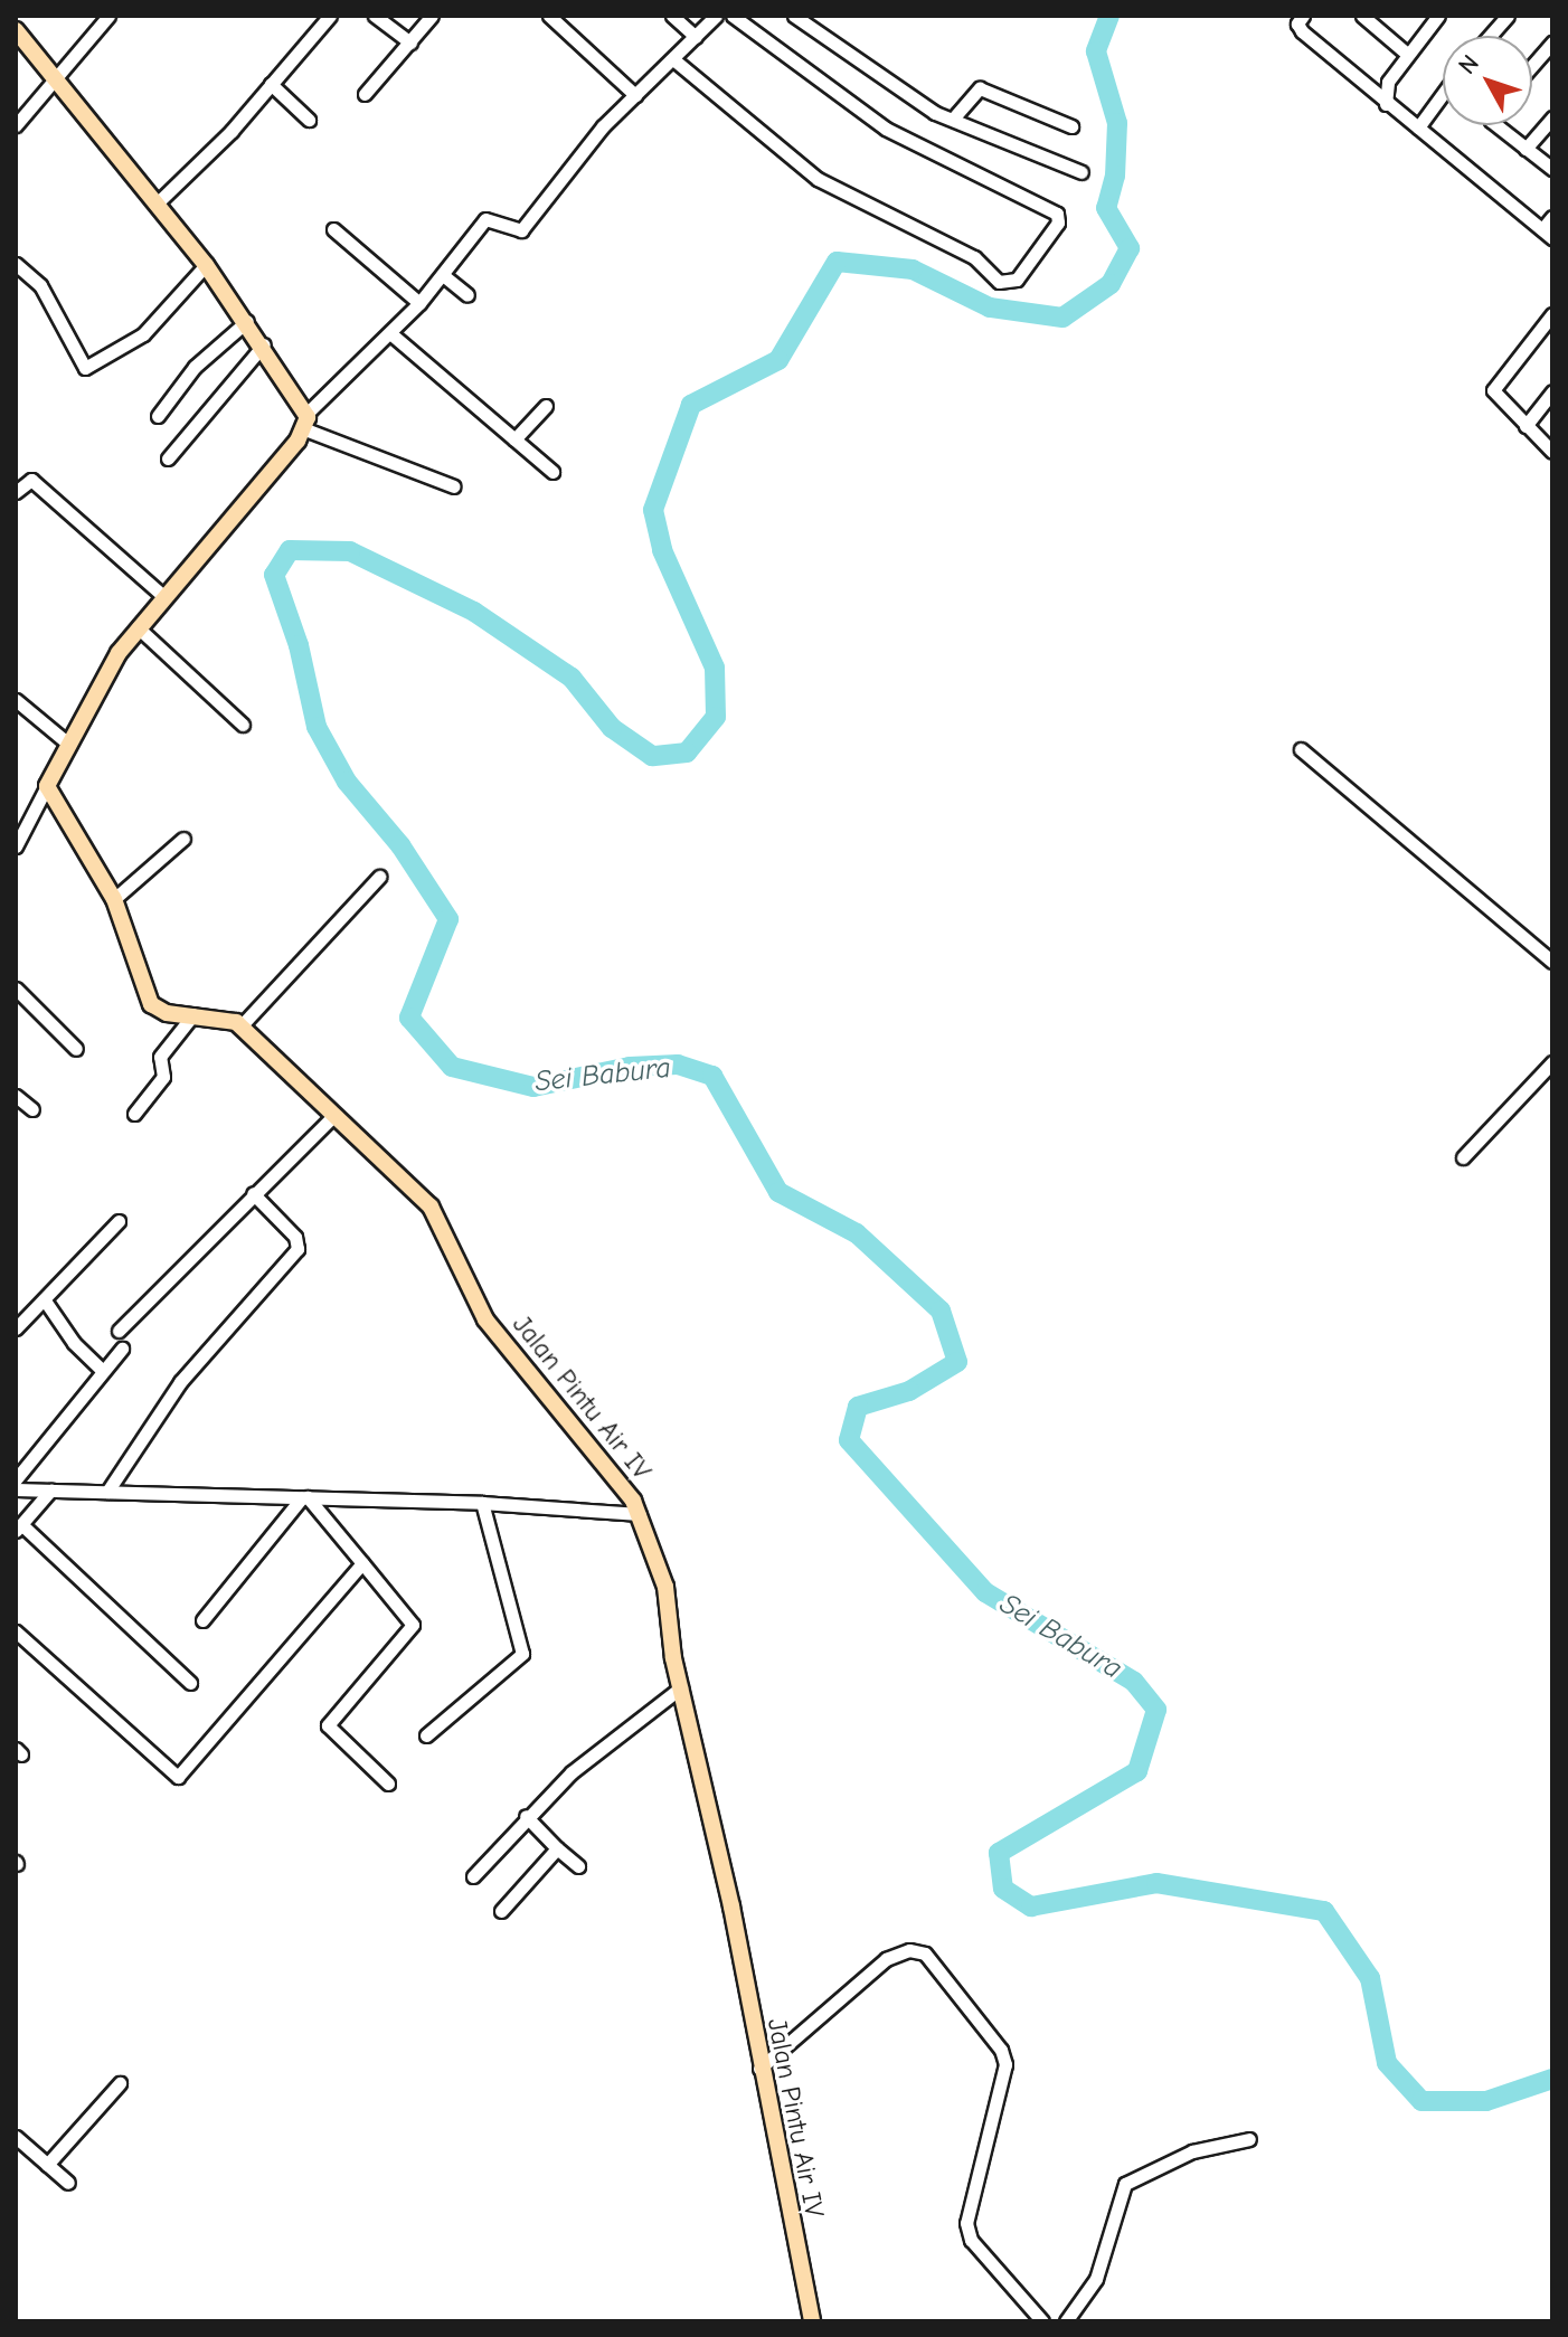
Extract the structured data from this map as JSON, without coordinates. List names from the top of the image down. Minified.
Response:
{"streets":{"main road":["Jalan Pintu Air IV"]},"water":["Sei Babura"],"north":"top left"}
